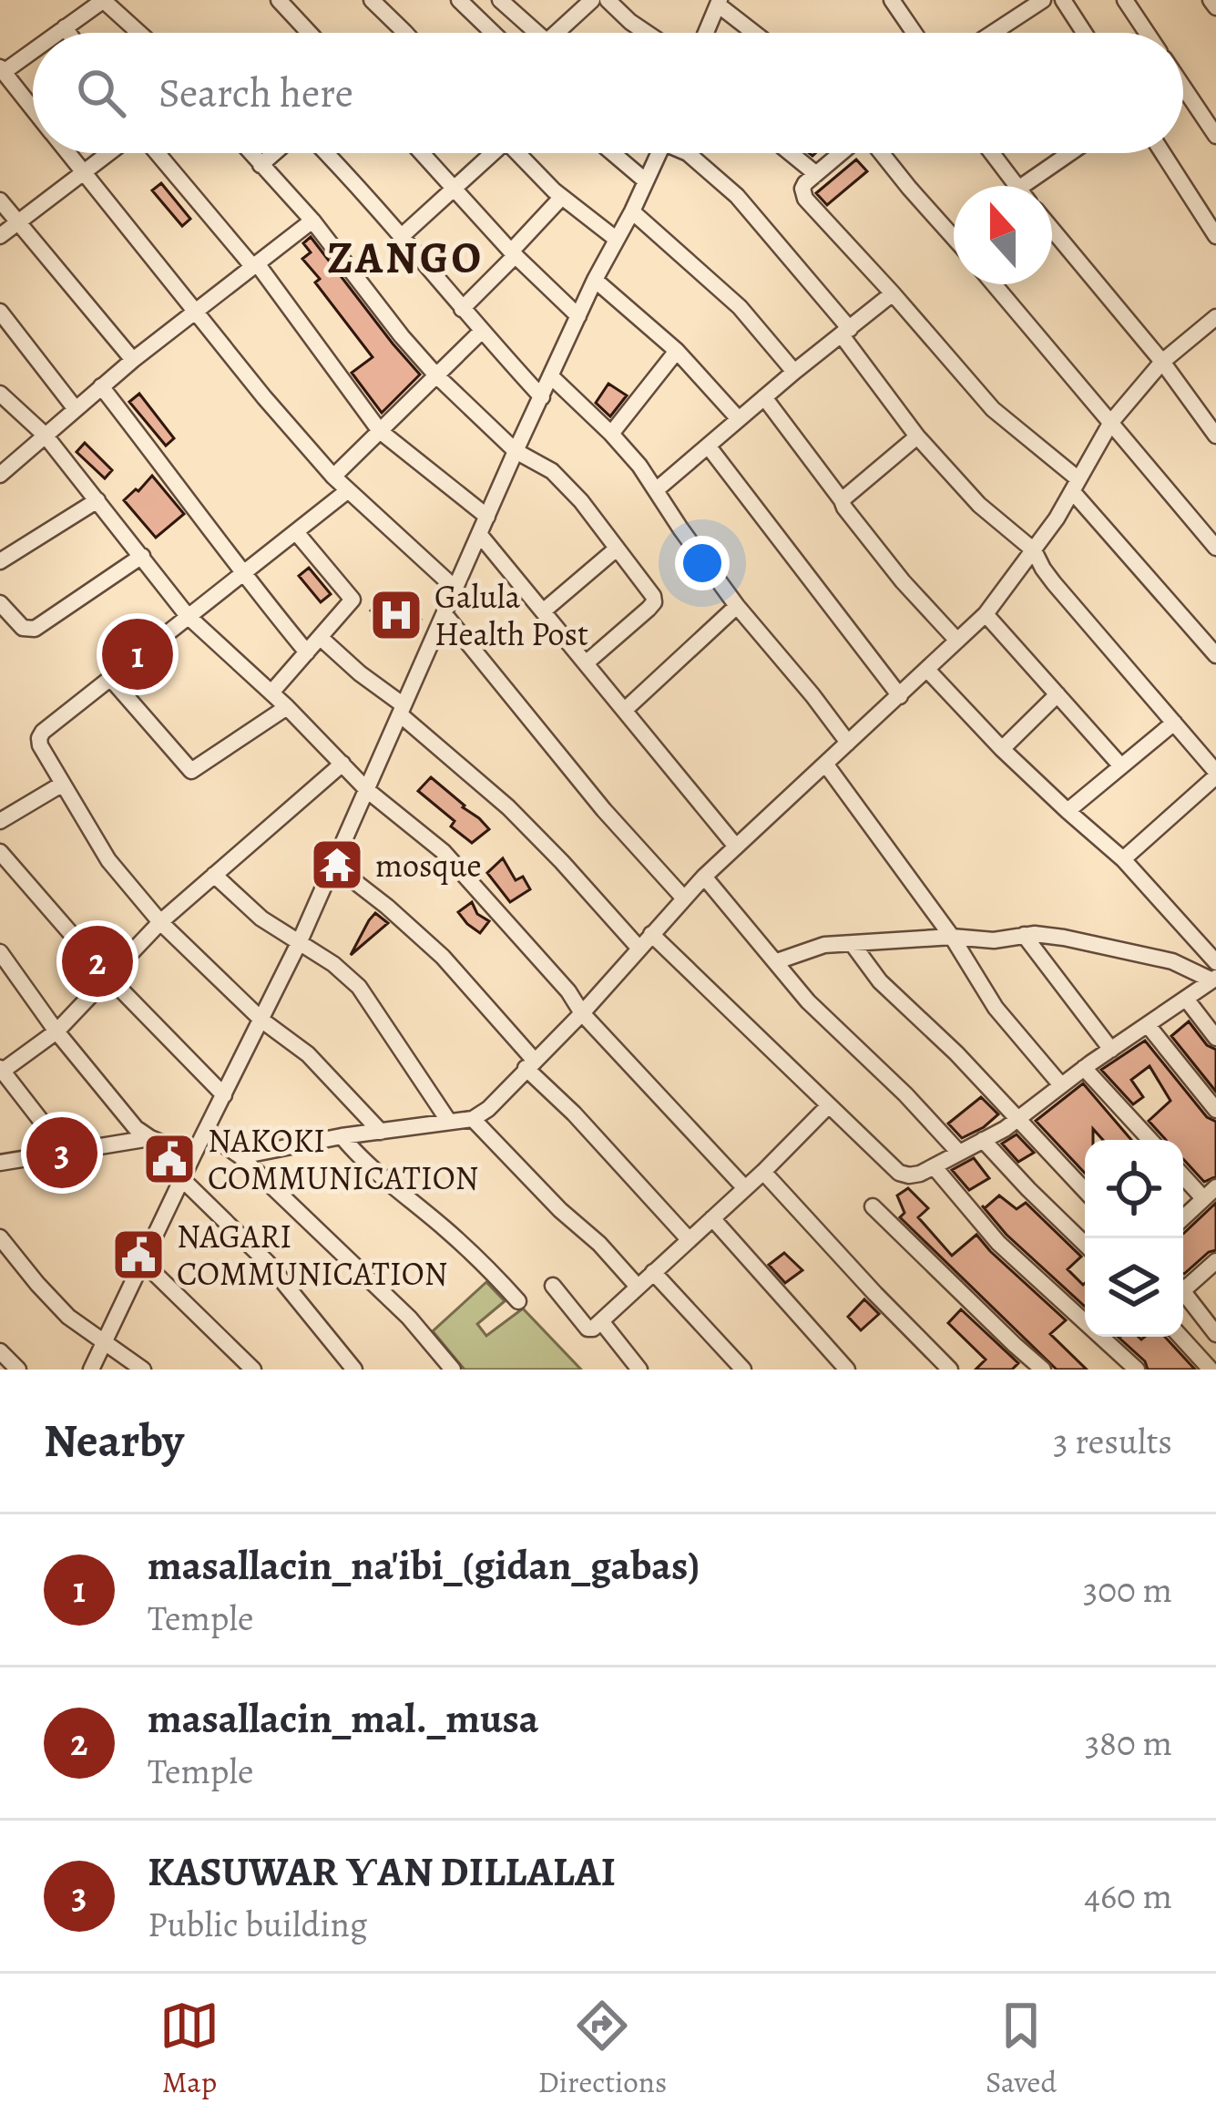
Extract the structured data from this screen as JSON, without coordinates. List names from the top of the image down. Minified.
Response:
{"districts":["ZANGO"],"places":{"hospital":["Galula Health Post"],"temple":["mosque"],"public building":["NAKOKI COMMUNICATION","NAGARI COMMUNICATION"]},"north":"top","page":{"search":"Search here","pins":["1","2","3"],"heading":["Nearby","3 results"],"list":[{"mark":"1","name":"masallacin_na'ibi_(gidan_gabas)","note":"Temple","value":"300 m"},{"mark":"2","name":"masallacin_mal._musa","note":"Temple","value":"380 m"},{"mark":"3","name":"KASUWAR ƳAN DILLALAI","note":"Public building","value":"460 m"}],"nav":["Map","Directions","Saved"]}}
